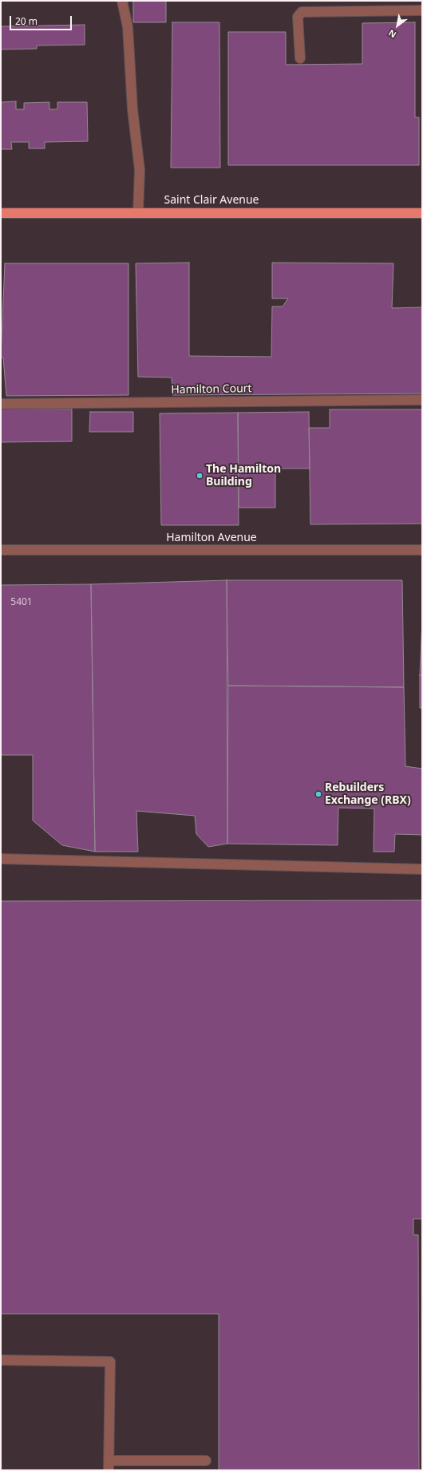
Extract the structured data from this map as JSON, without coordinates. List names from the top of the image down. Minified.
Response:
{"streets":{"main road":["Saint Clair Avenue"],"street":["Hamilton Court","Hamilton Avenue"]},"places":["The Hamilton Building","Rebuilders Exchange (RBX)"],"house_numbers":["5401"],"scale_bar":"20 m","north":"bottom left"}
